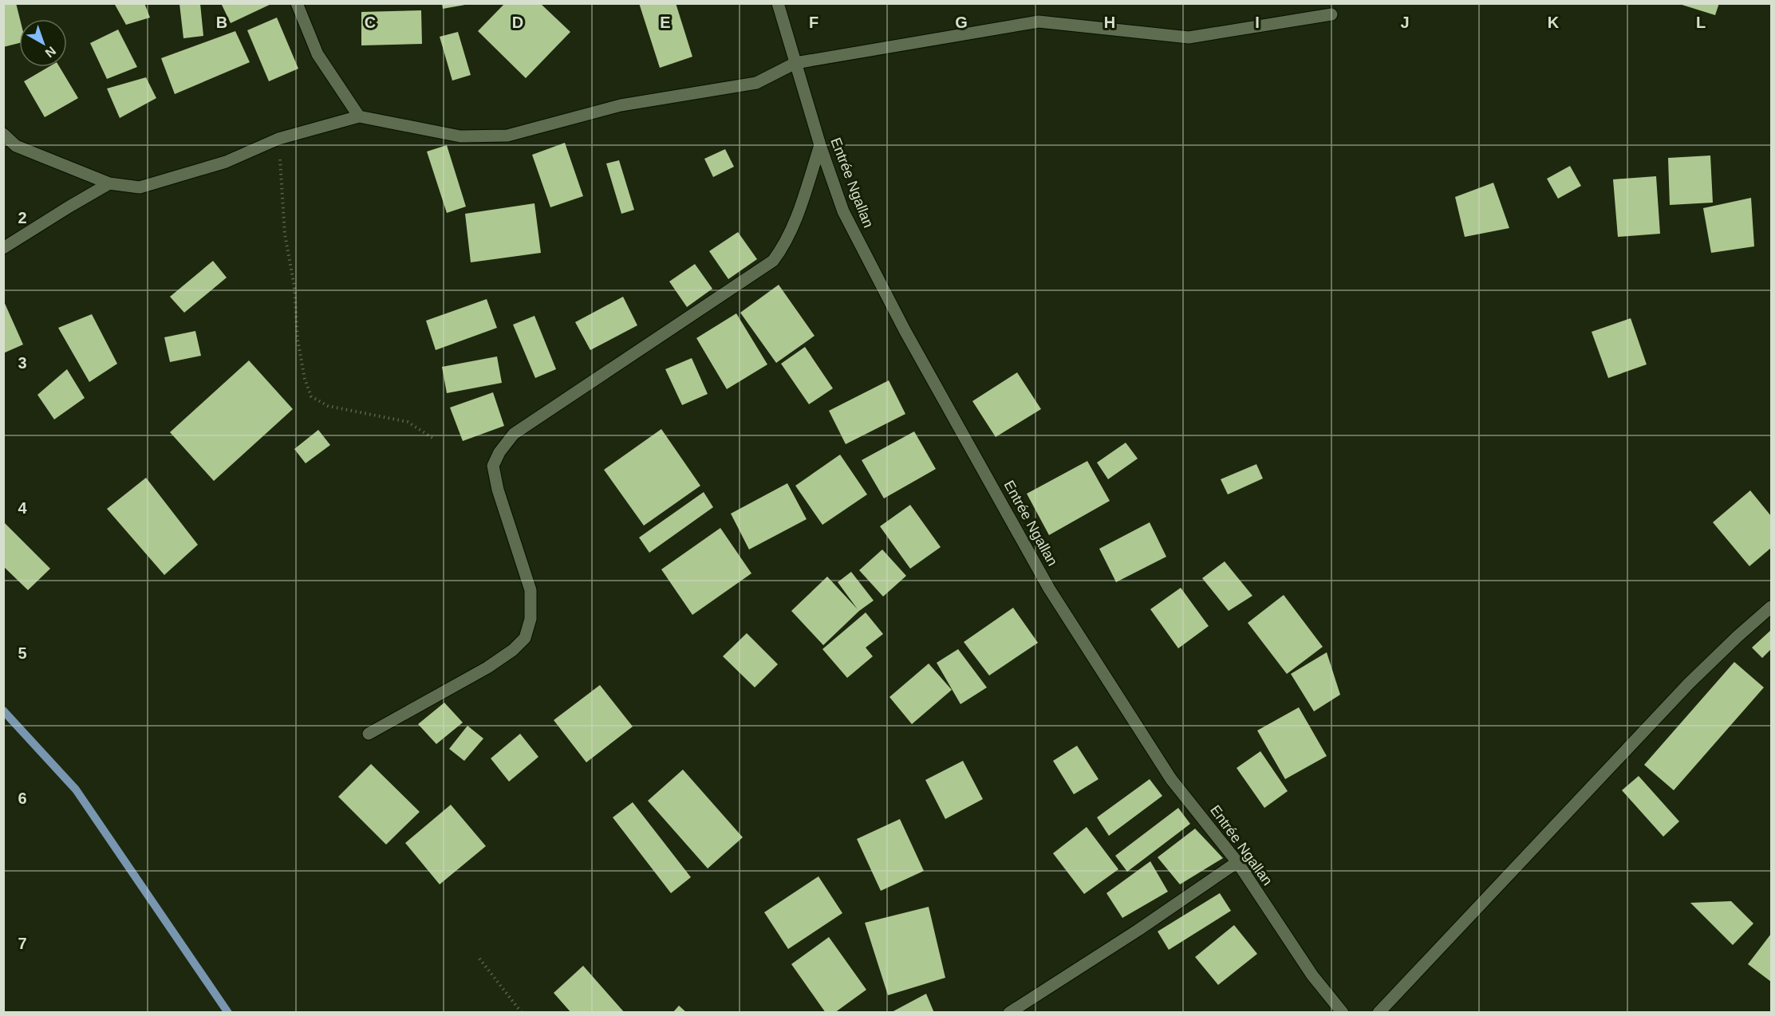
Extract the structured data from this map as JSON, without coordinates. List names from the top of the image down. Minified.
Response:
{"streets":{"street":["Entrée Ngallan"]},"north":"bottom right","grid":{"columns":["B","C","D","E","F","G","H","I","J","K","L"],"rows":["2","3","4","5","6","7"]}}
